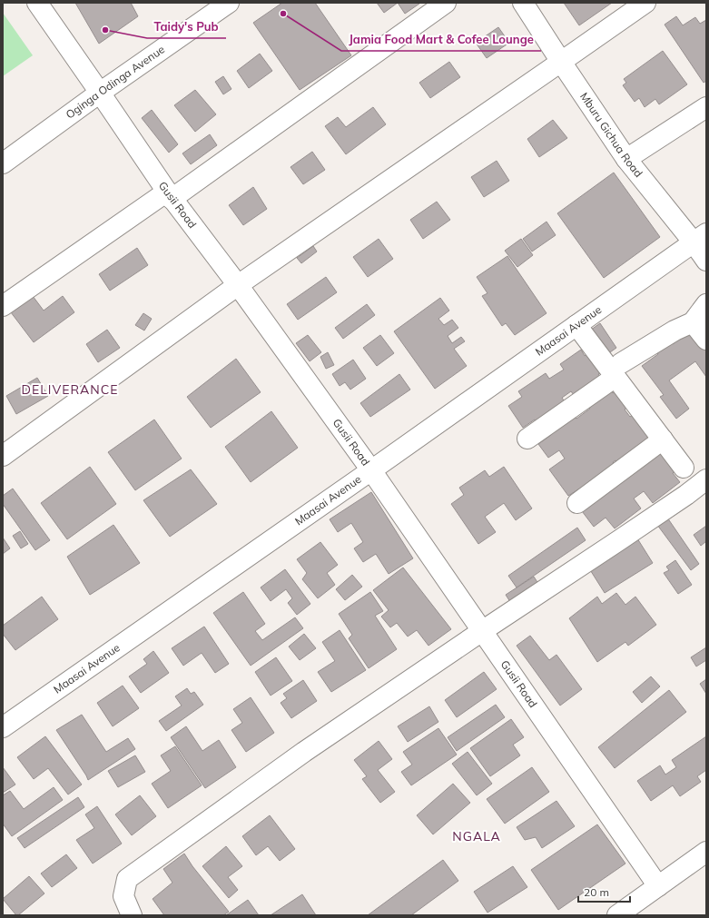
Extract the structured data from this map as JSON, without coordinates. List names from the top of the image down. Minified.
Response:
{"streets":{"street":["Oginga Odinga Avenue","Mburu Gichua Road","Gusii Road","Maasai Avenue"]},"crossings":[["Oginga Odinga Avenue","Gusii Road"],["Mburu Gichua Road","Maasai Avenue"],["Gusii Road","Maasai Avenue"]],"districts":["DELIVERANCE","NGALA"],"places":["Jamia Food Mart & Cofee Lounge","Taidy's Pub"],"scale_bar":"20 m"}
